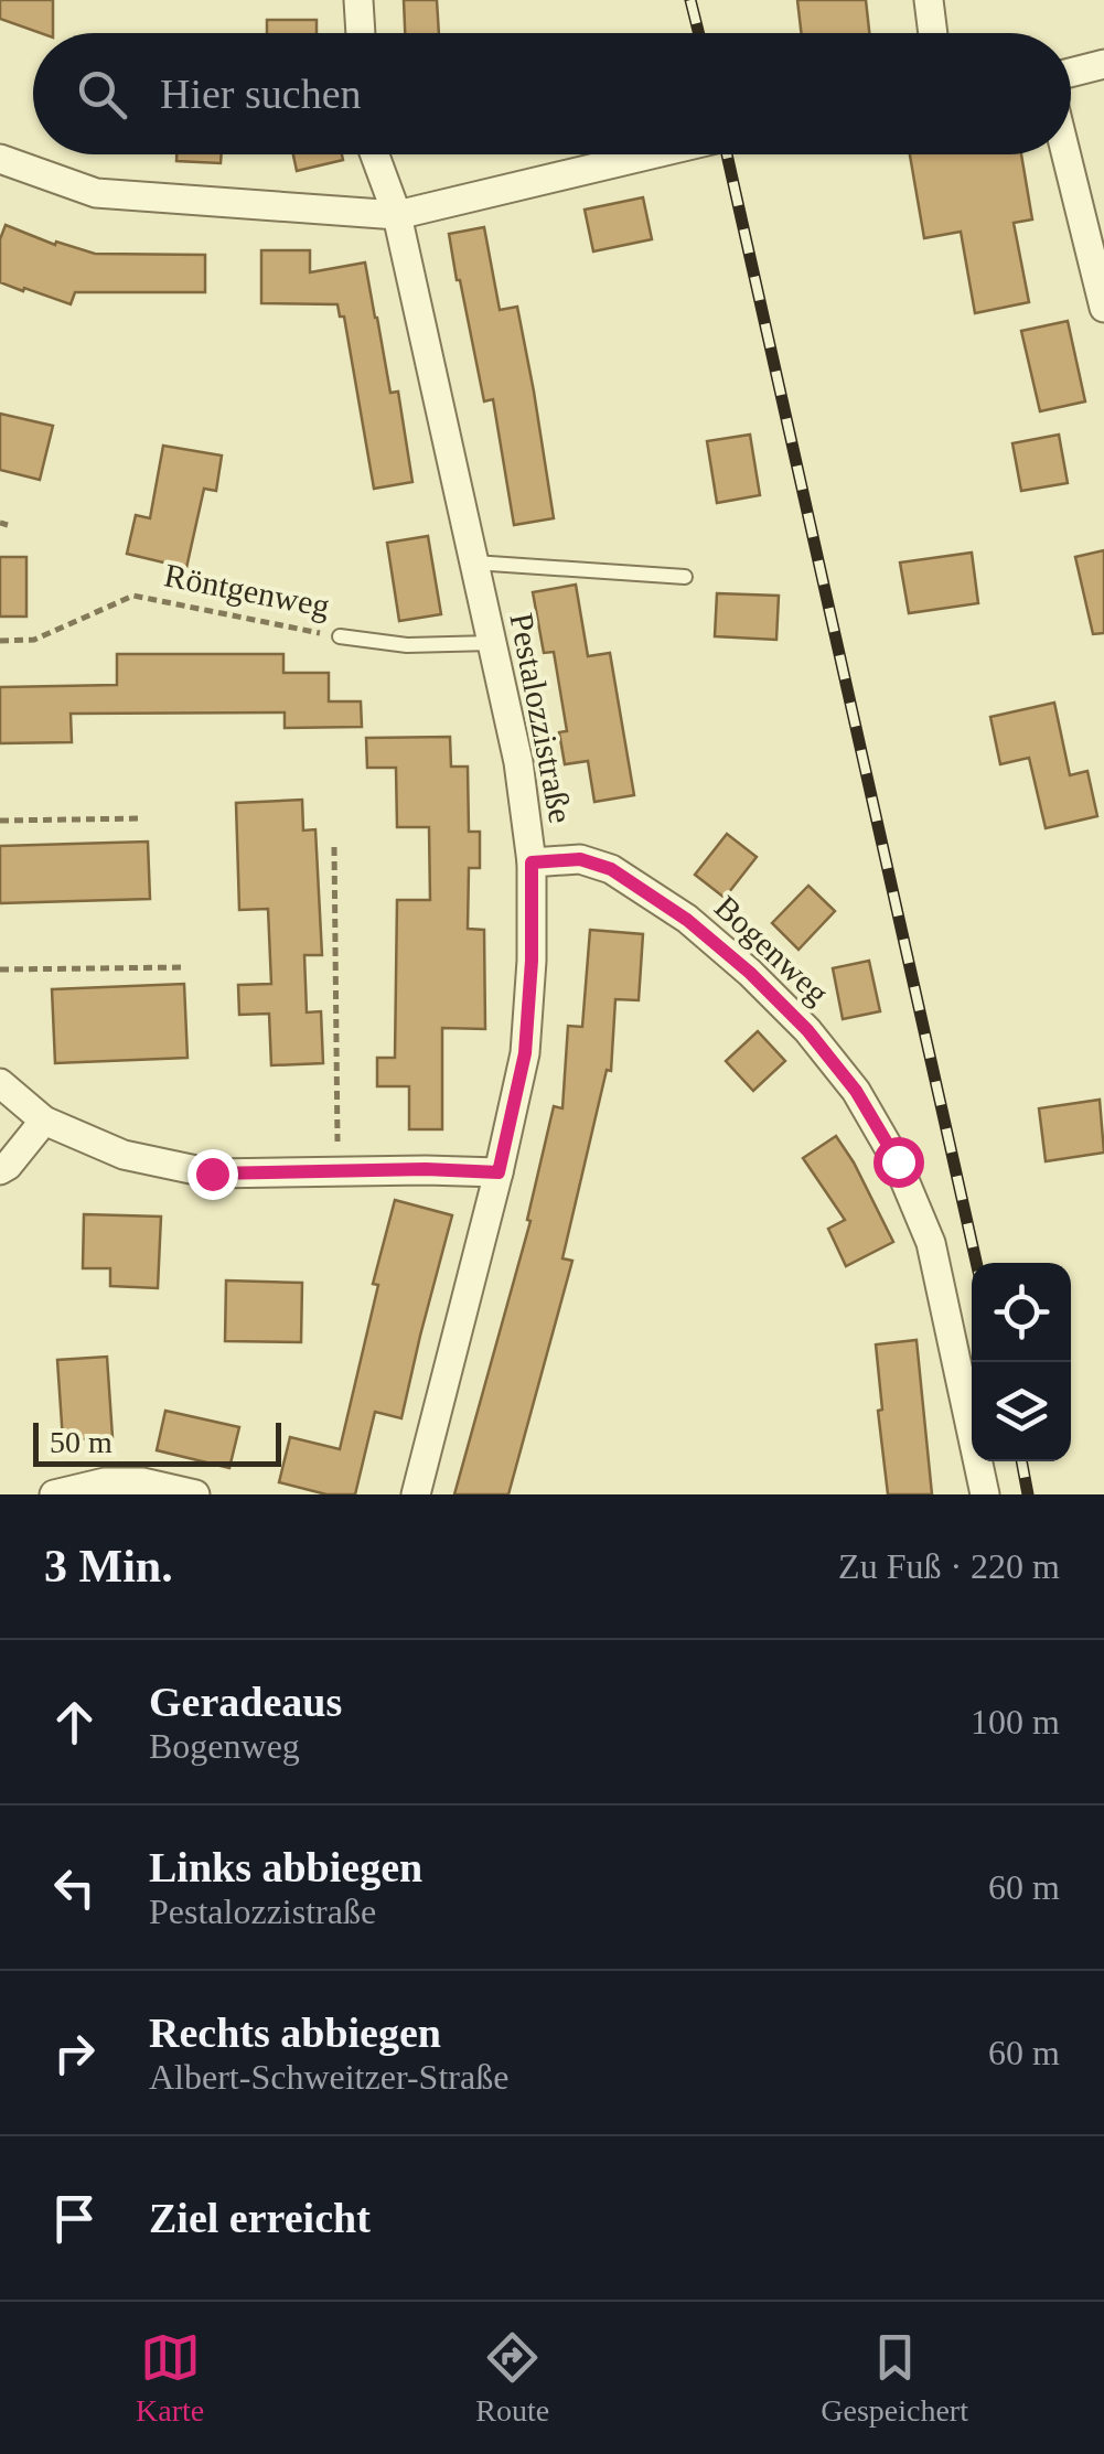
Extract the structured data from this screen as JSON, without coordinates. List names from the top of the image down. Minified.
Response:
{"streets":{"street":["Pestalozzistraße","Bogenweg"],"lane":["Röntgenweg"]},"crossings":[["Röntgenweg","Pestalozzistraße"],["Pestalozzistraße","Bogenweg"]],"scale_bar":"50 m","page":{"search":"Hier suchen","scale":"50 m","heading":["3 Min.","Zu Fuß · 220 m"],"list":[["Geradeaus","Bogenweg","100 m"],["Links abbiegen","Pestalozzistraße","60 m"],["Rechts abbiegen","Albert-Schweitzer-Straße","60 m"],"Ziel erreicht"],"nav":["Karte","Route","Gespeichert"]}}
